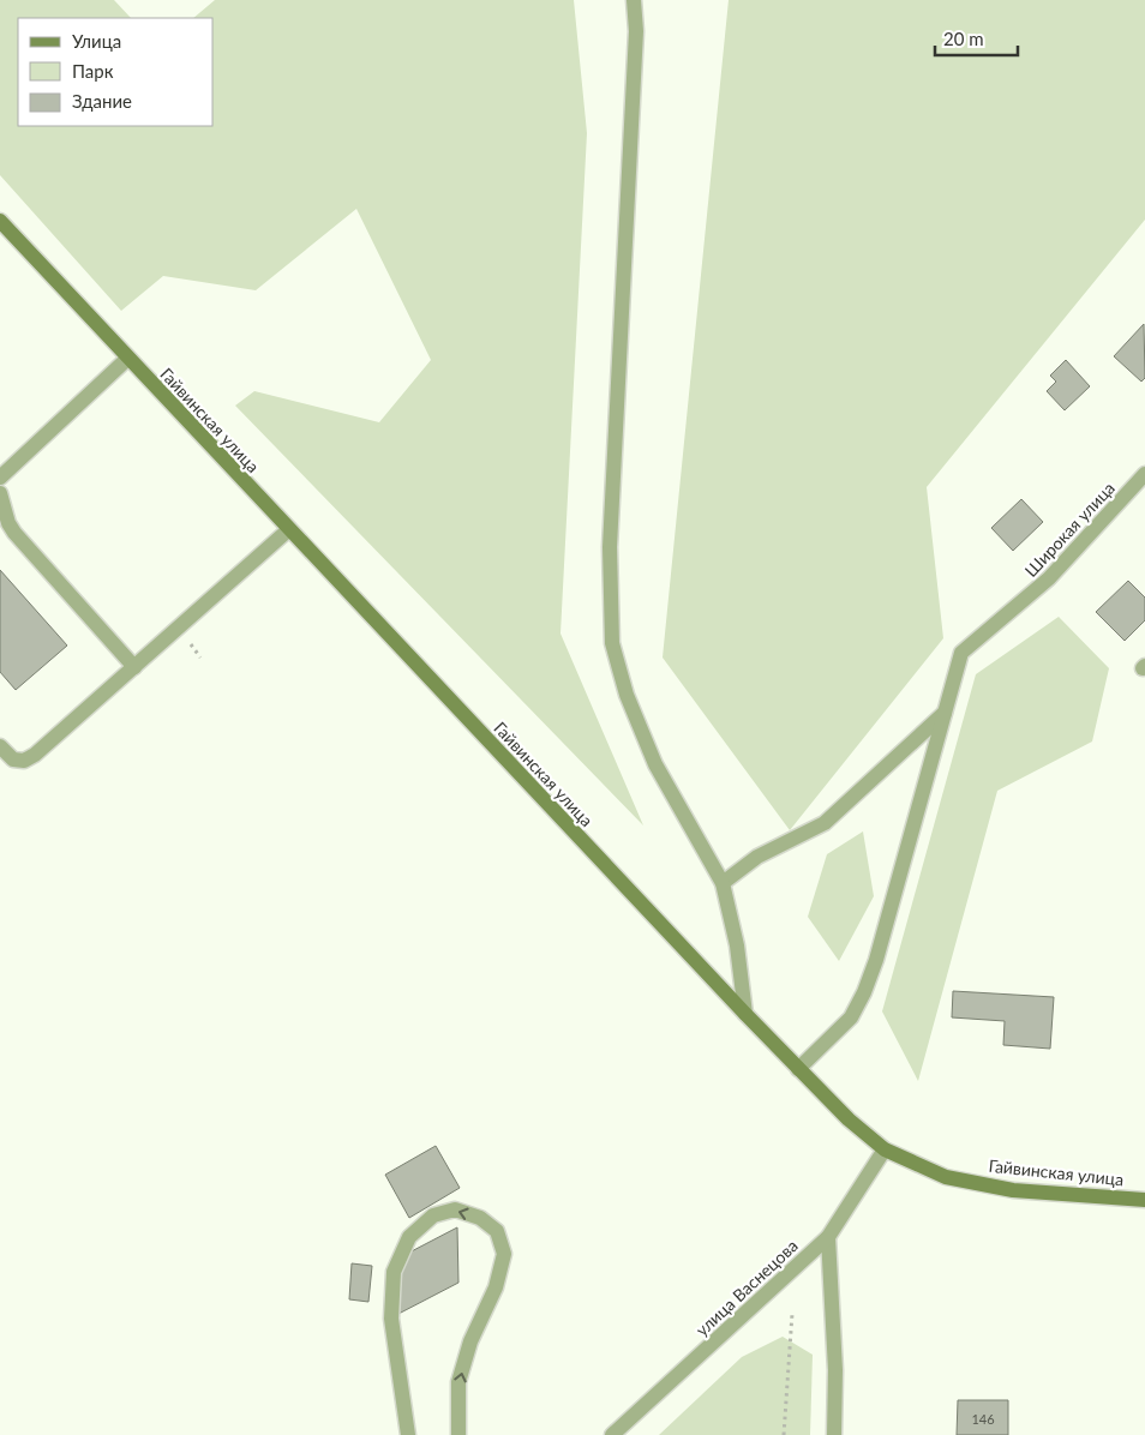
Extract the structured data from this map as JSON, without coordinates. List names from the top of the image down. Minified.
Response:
{"streets":{"main road":["Гайвинская улица"],"street":["Широкая улица","улица Васнецова"]},"crossings":[["Гайвинская улица","улица Васнецова"]],"house_numbers":["146"],"legend":["Улица","Парк","Здание"],"scale_bar":"20 m"}
